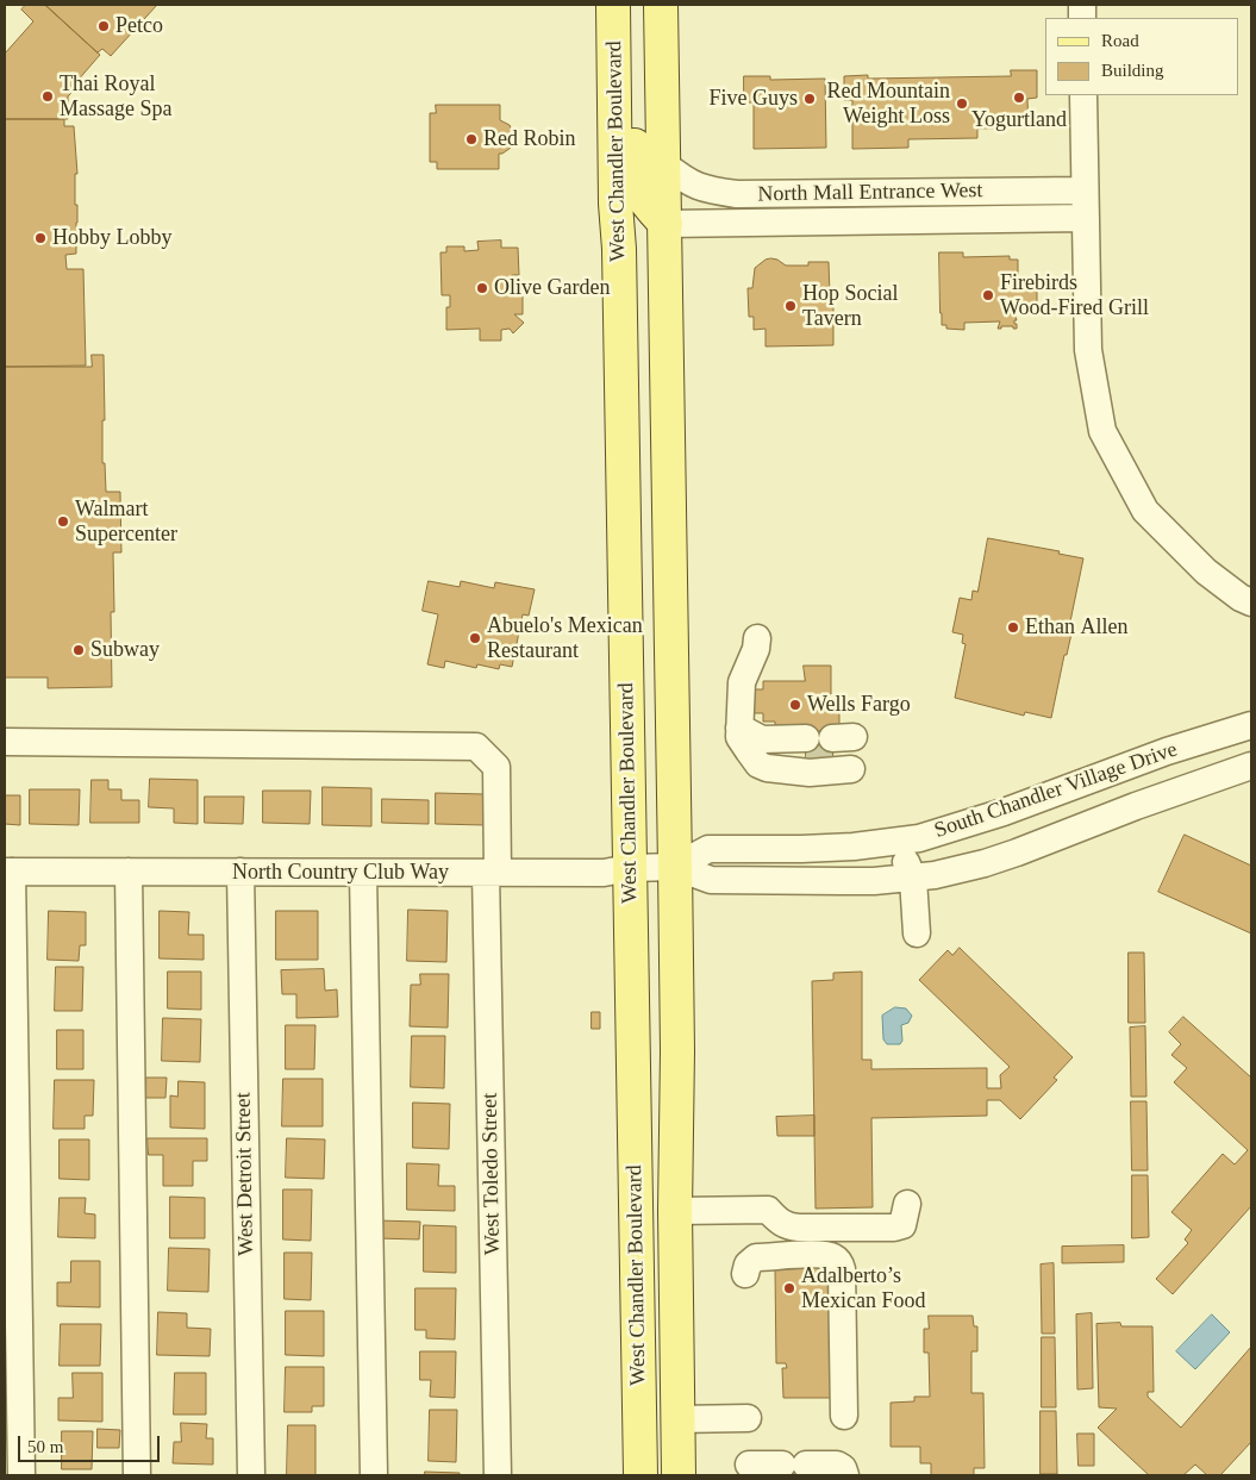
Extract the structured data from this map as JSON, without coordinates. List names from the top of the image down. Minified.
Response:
{"streets":{"main road":["West Chandler Boulevard"],"street":["North Mall Entrance West","South Chandler Village Drive","North Country Club Way","West Detroit Street","West Toledo Street"]},"crossings":[["West Chandler Boulevard","North Mall Entrance West"],["West Chandler Boulevard","South Chandler Village Drive"],["West Chandler Boulevard","North Country Club Way"],["South Chandler Village Drive","North Country Club Way"],["North Country Club Way","West Detroit Street"],["North Country Club Way","West Toledo Street"]],"places":["Petco","Thai Royal Massage Spa","Yogurtland","Five Guys","Red Mountain Weight Loss","Red Robin","Hobby Lobby","Olive Garden","Firebirds Wood-Fired Grill","Hop Social Tavern","Walmart Supercenter","Ethan Allen","Abuelo's Mexican Restaurant","Subway","Wells Fargo","Adalberto’s Mexican Food"],"legend":["Road","Building"],"scale_bar":"50 m"}
